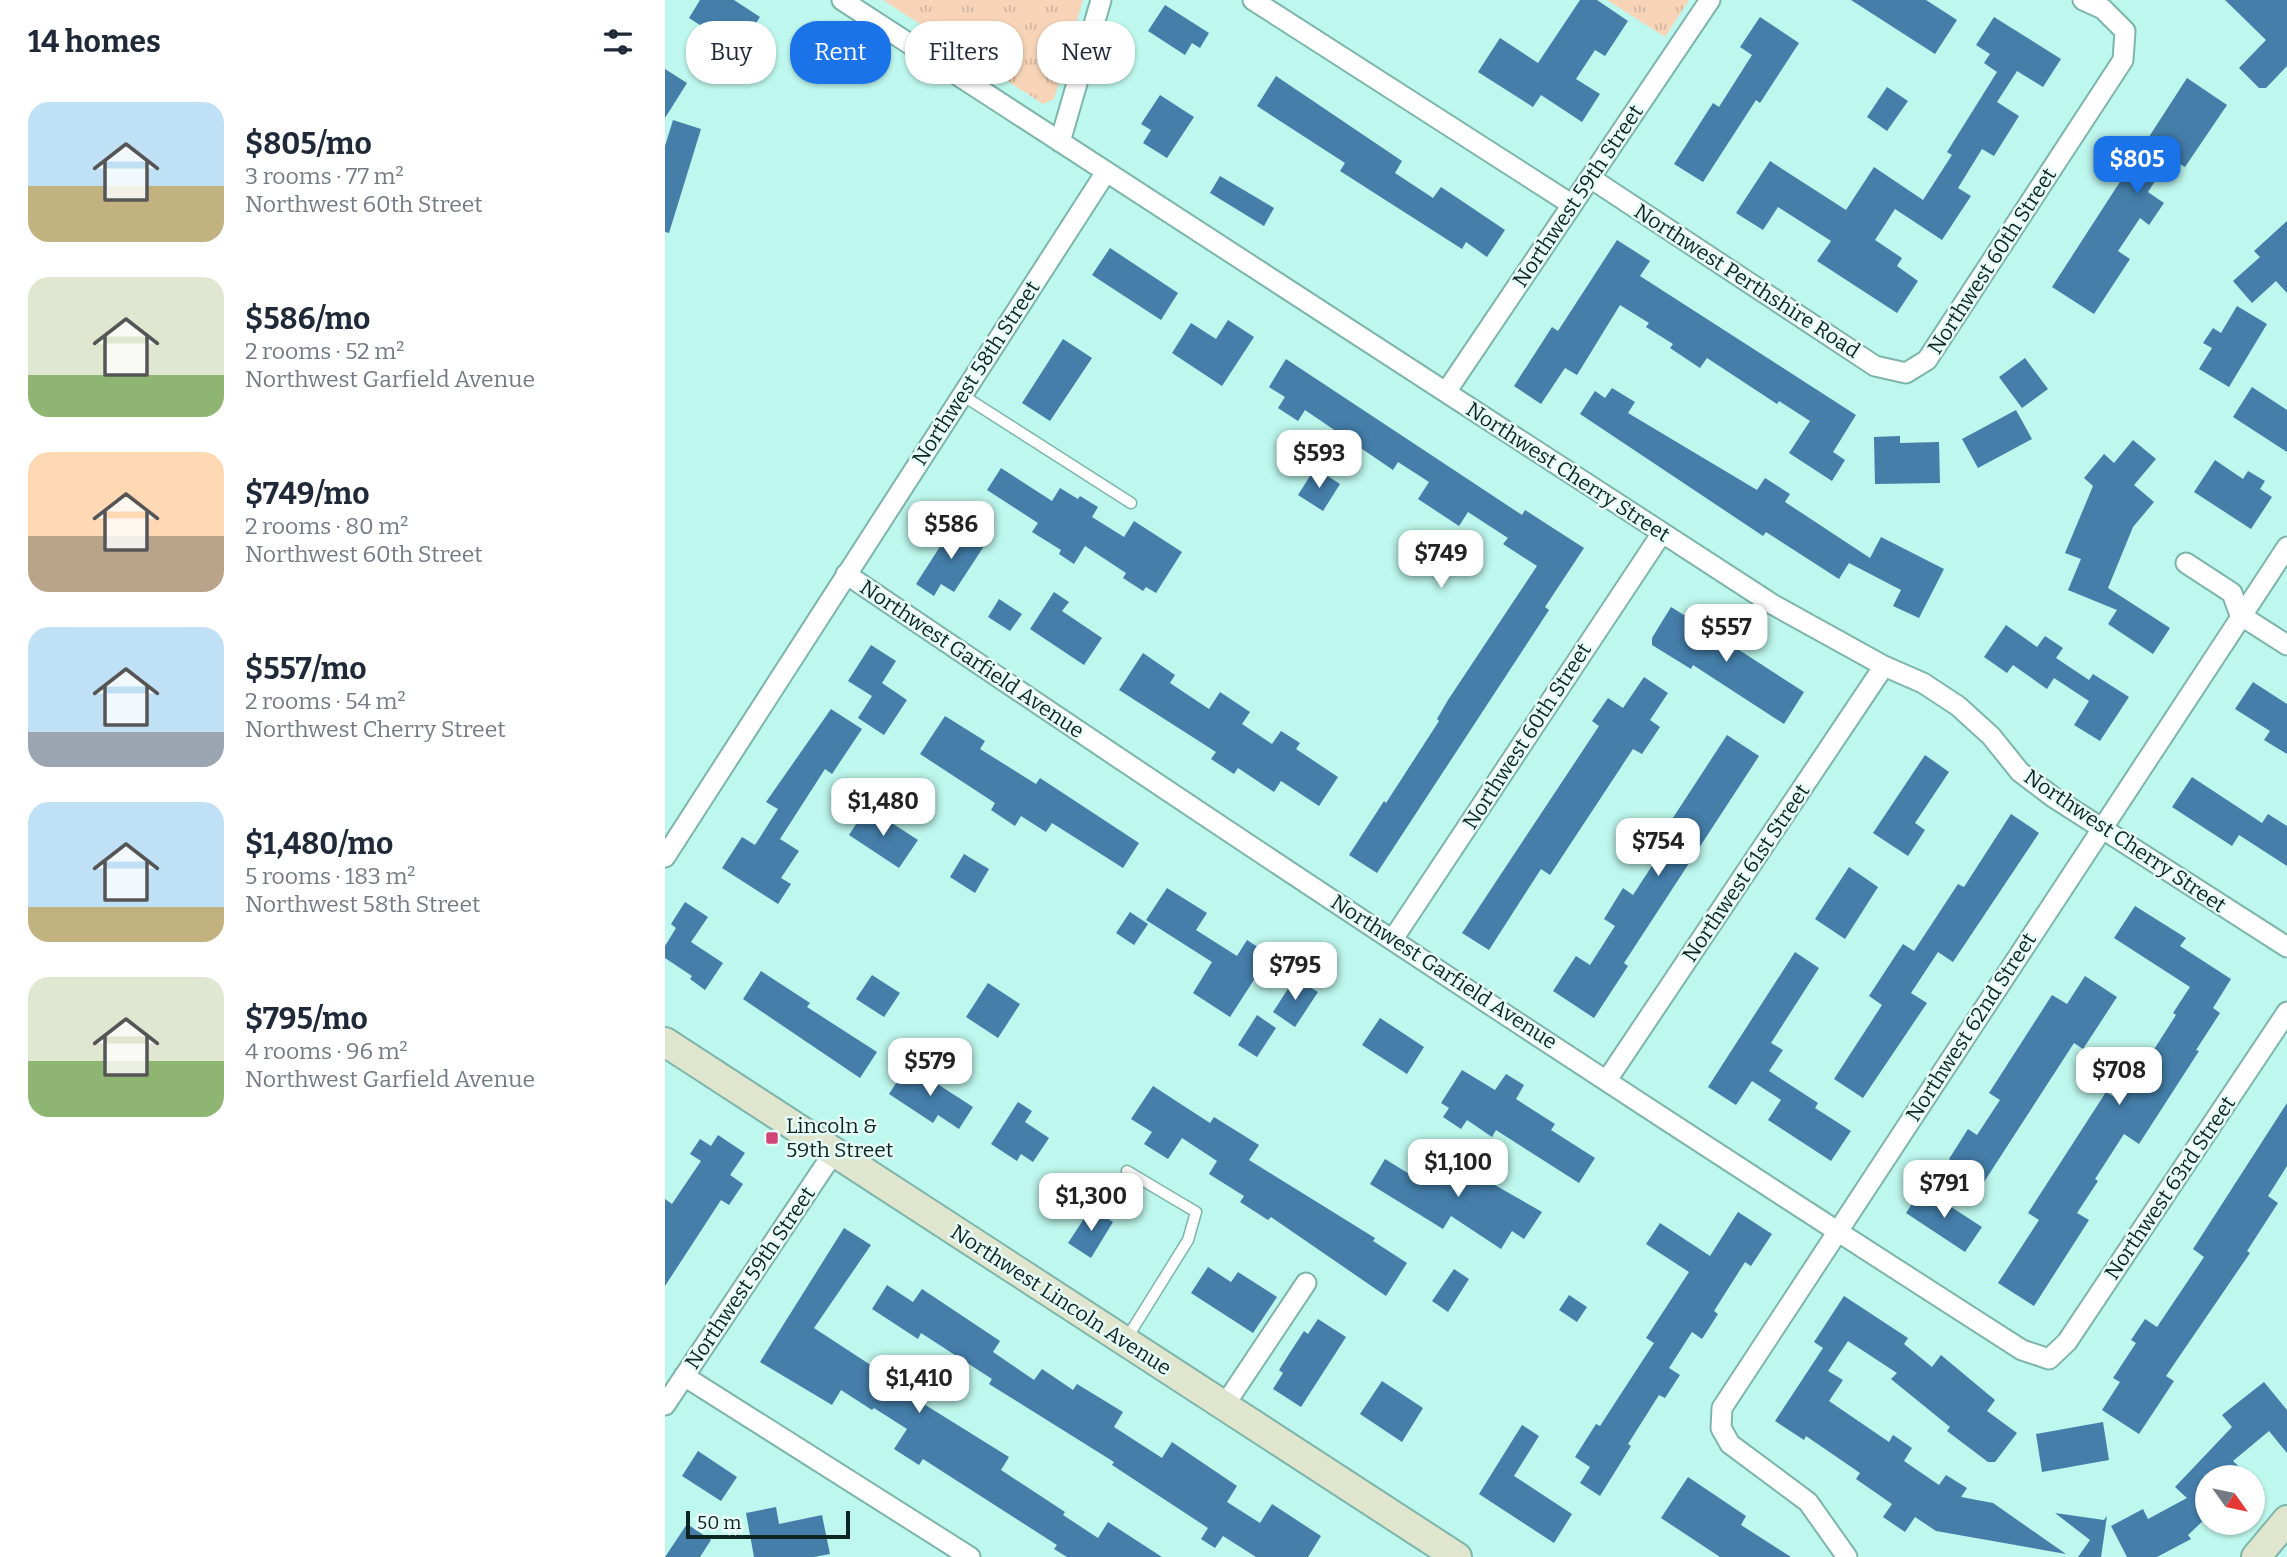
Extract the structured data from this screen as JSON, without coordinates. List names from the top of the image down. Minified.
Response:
{"streets":{"street":["Northwest 59th Street","Northwest 60th Street","Northwest Perthshire Road","Northwest 58th Street","Northwest Cherry Street","Northwest Garfield Avenue","Northwest 61st Street","Northwest 62nd Street","Northwest 63rd Street","Northwest Lincoln Avenue"]},"crossings":[["Northwest 59th Street","Northwest Perthshire Road"],["Northwest 59th Street","Northwest Cherry Street"],["Northwest 59th Street","Northwest Lincoln Avenue"],["Northwest 60th Street","Northwest Perthshire Road"],["Northwest 60th Street","Northwest Cherry Street"],["Northwest 60th Street","Northwest Garfield Avenue"],["Northwest 58th Street","Northwest Cherry Street"],["Northwest 58th Street","Northwest Garfield Avenue"],["Northwest Cherry Street","Northwest 61st Street"],["Northwest Cherry Street","Northwest 62nd Street"],["Northwest Garfield Avenue","Northwest 61st Street"],["Northwest Garfield Avenue","Northwest 62nd Street"],["Northwest Garfield Avenue","Northwest 63rd Street"]],"places":{"transit":["Lincoln & 59th Street"]},"scale_bar":"50 m","north":"bottom right","page":{"heading":"14 homes","chip":["Buy","Rent","Filters","New"],"list":[{"name":"$805/mo","note":"3 rooms · 77 m² · Northwest 60th Street"},{"name":"$586/mo","note":"2 rooms · 52 m² · Northwest Garfield Avenue"},{"name":"$749/mo","note":"2 rooms · 80 m² · Northwest 60th Street"},{"name":"$557/mo","note":"2 rooms · 54 m² · Northwest Cherry Street"},{"name":"$1,480/mo","note":"5 rooms · 183 m² · Northwest 58th Street"},{"name":"$795/mo","note":"4 rooms · 96 m² · Northwest Garfield Avenue"}],"price":["$805","$593","$586","$749","$557","$1,480","$754","$795","$579","$708","$1,100","$791","$1,300","$1,410"],"scale":"50 m"}}
